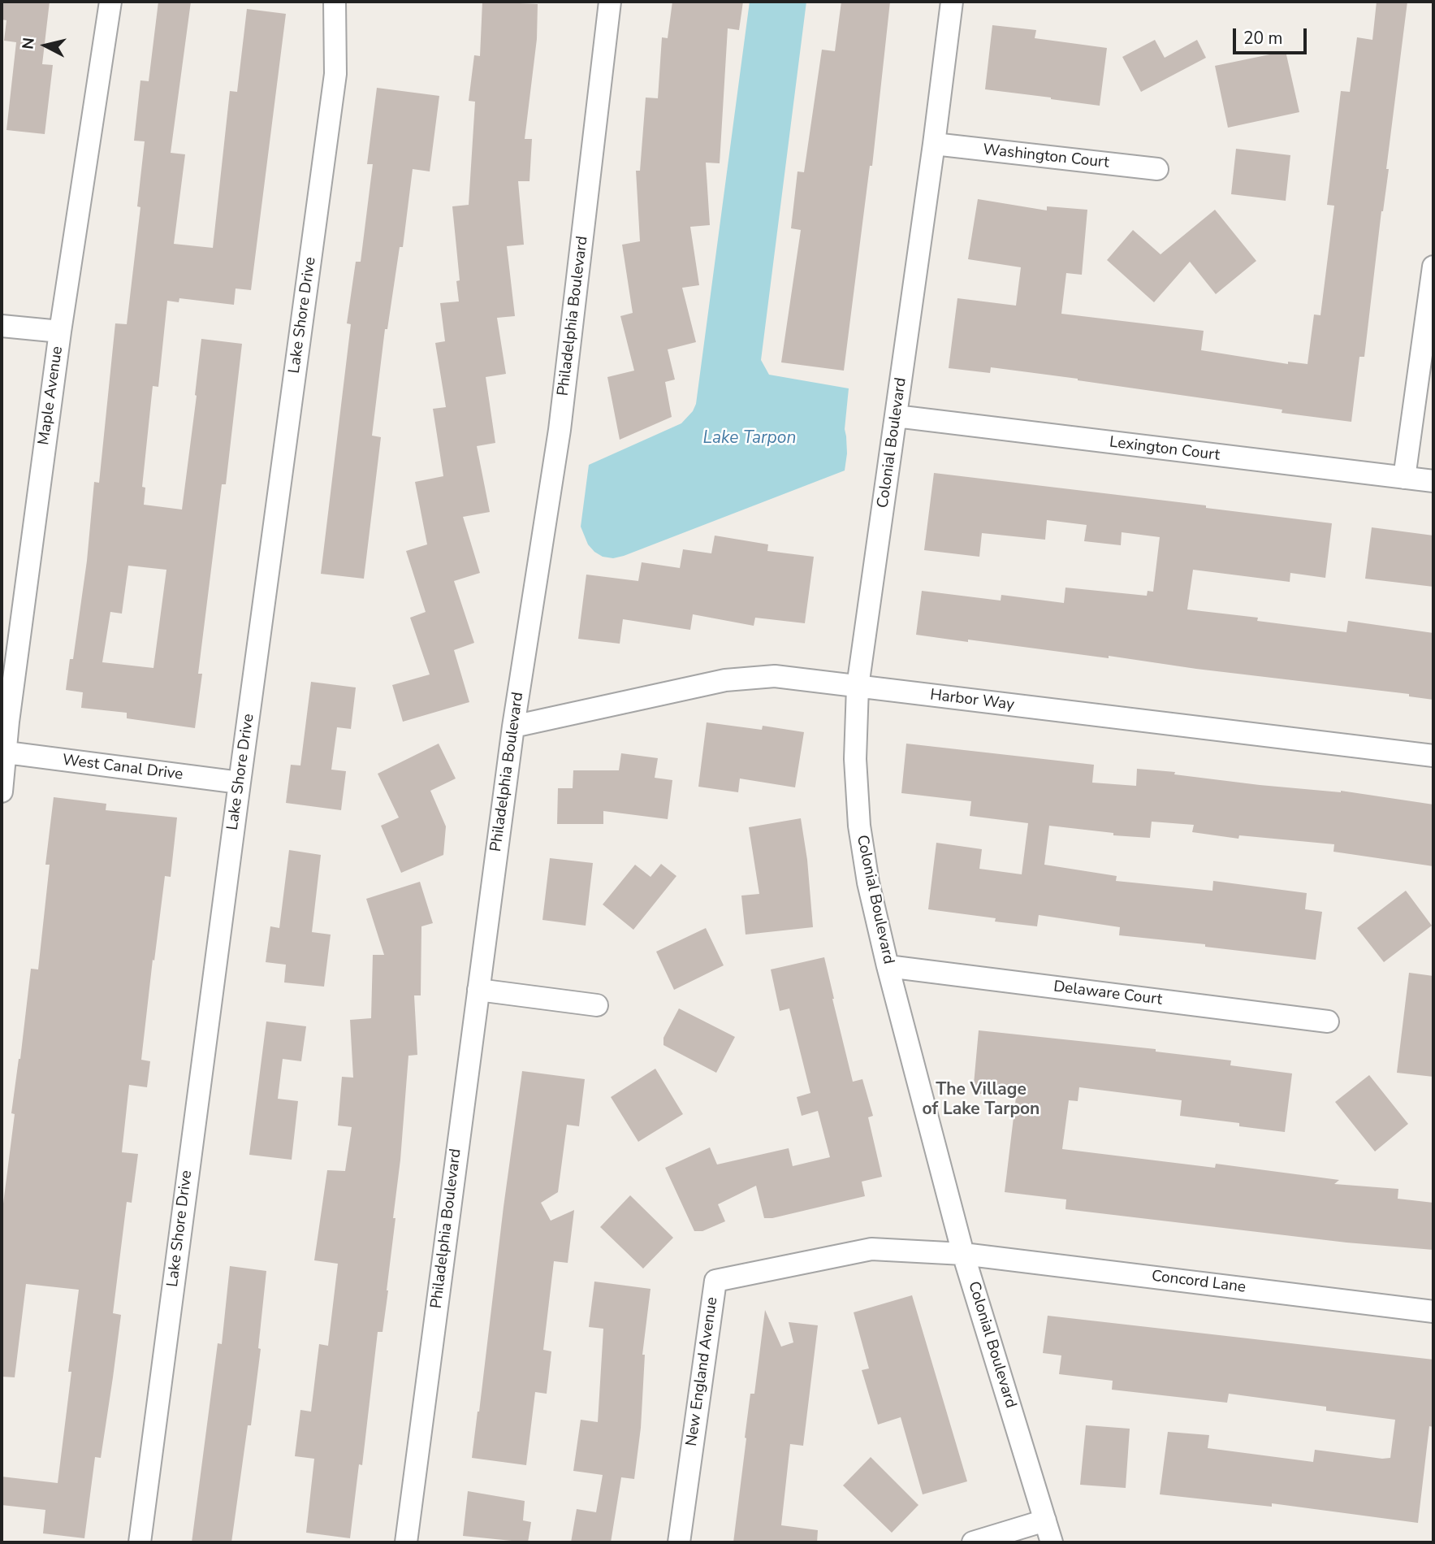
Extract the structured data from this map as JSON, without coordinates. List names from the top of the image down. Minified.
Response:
{"streets":{"street":["Washington Court","Lake Shore Drive","Philadelphia Boulevard","Maple Avenue","Colonial Boulevard","Lexington Court","Harbor Way","West Canal Drive","Delaware Court","Concord Lane","New England Avenue"]},"crossings":[["Washington Court","Colonial Boulevard"],["Lake Shore Drive","West Canal Drive"],["Philadelphia Boulevard","Harbor Way"],["Maple Avenue","West Canal Drive"],["Colonial Boulevard","Lexington Court"],["Colonial Boulevard","Harbor Way"],["Colonial Boulevard","Delaware Court"],["Colonial Boulevard","Concord Lane"],["Colonial Boulevard","New England Avenue"],["Concord Lane","New England Avenue"]],"districts":["The Village of Lake Tarpon"],"water":["Lake Tarpon"],"scale_bar":"20 m","north":"left"}
